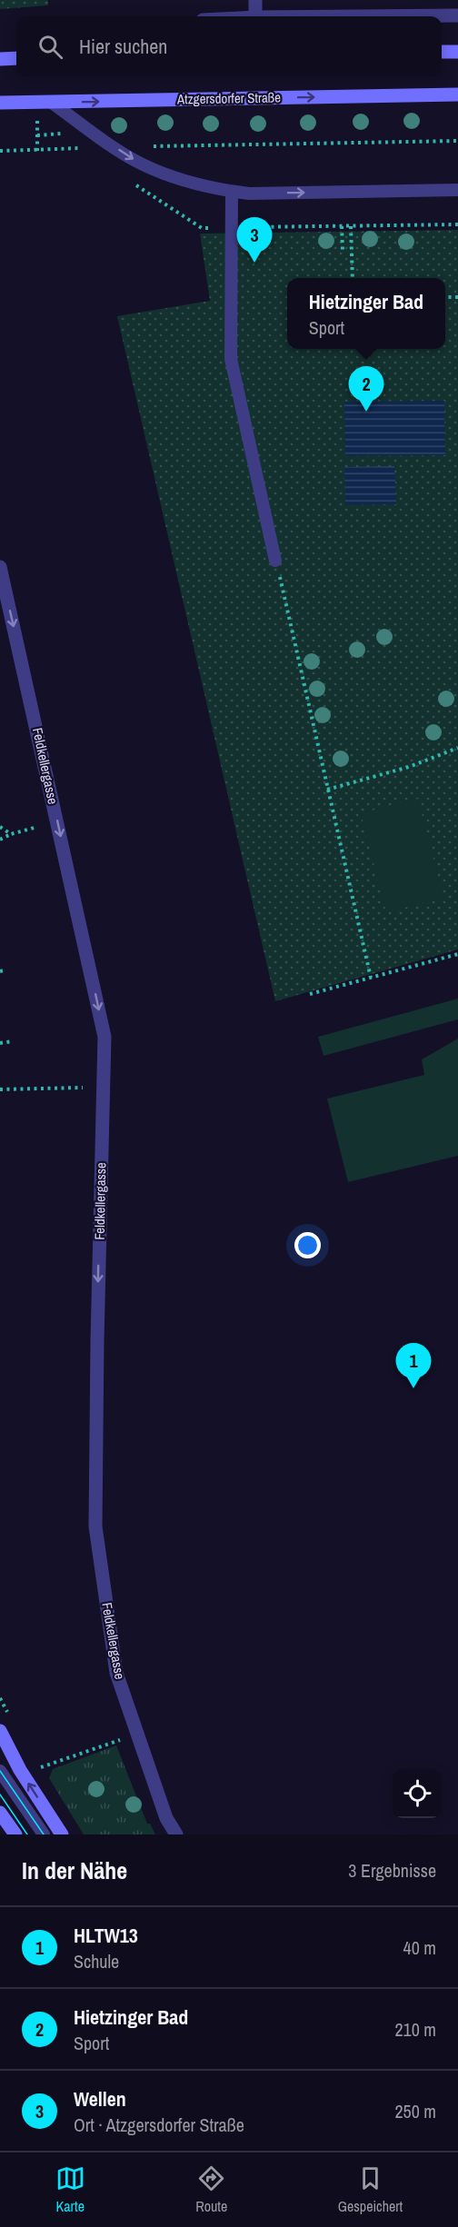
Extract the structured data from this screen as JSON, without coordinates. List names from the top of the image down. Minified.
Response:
{"streets":{"main road":["Atzgersdorfer Straße"],"street":["Feldkellergasse"]},"one_way":["Atzgersdorfer Straße","Feldkellergasse"],"page":{"search":"Hier suchen","pins":["3","2","1"],"popup":["Hietzinger Bad","Sport"],"heading":["In der Nähe","3 Ergebnisse"],"list":[{"mark":"1","name":"HLTW13","note":"Schule","value":"40 m"},{"mark":"2","name":"Hietzinger Bad","note":"Sport","value":"210 m"},{"mark":"3","name":"Wellen","note":"Ort · Atzgersdorfer Straße","value":"250 m"}],"nav":["Karte","Route","Gespeichert"]}}
